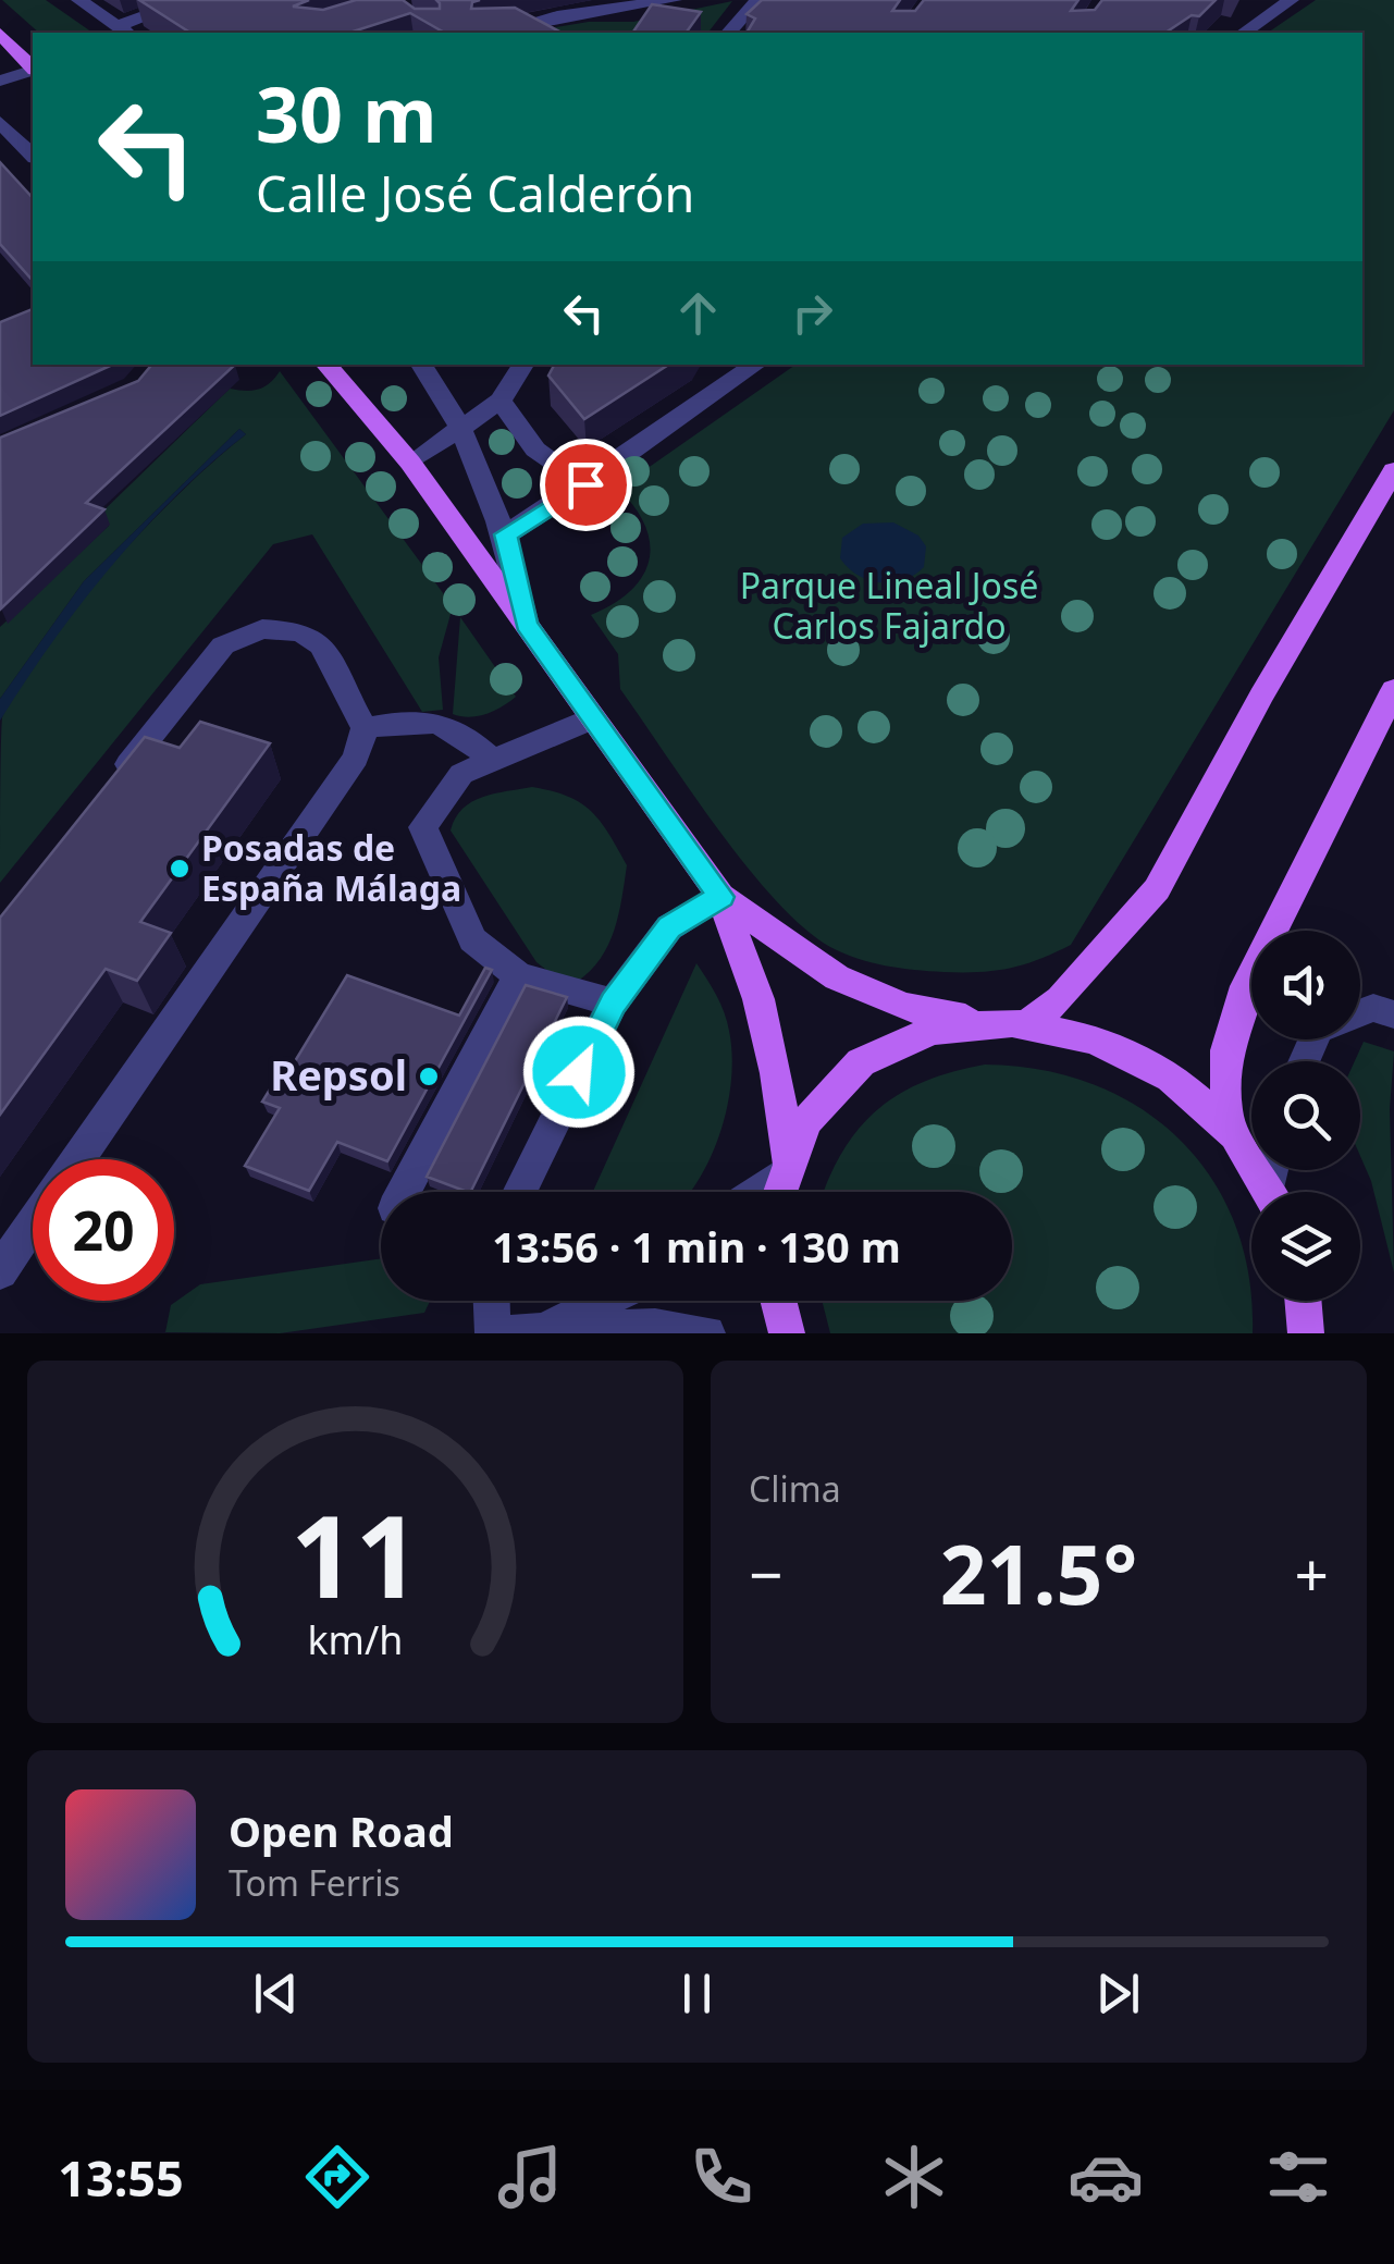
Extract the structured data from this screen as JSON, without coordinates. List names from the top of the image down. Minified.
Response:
{"parks":["Parque Lineal José Carlos Fajardo"],"places":["Posadas de España Málaga","Repsol"],"page":{"turn":["30 m","Calle José Calderón"],"limit":"20","trip":"13:56 · 1 min · 130 m","tile":"Clima","heat":["−","21.5°","+"],"song":["Open Road","Tom Ferris"],"tabs":"13:55","gauge":["11","km/h"]}}
